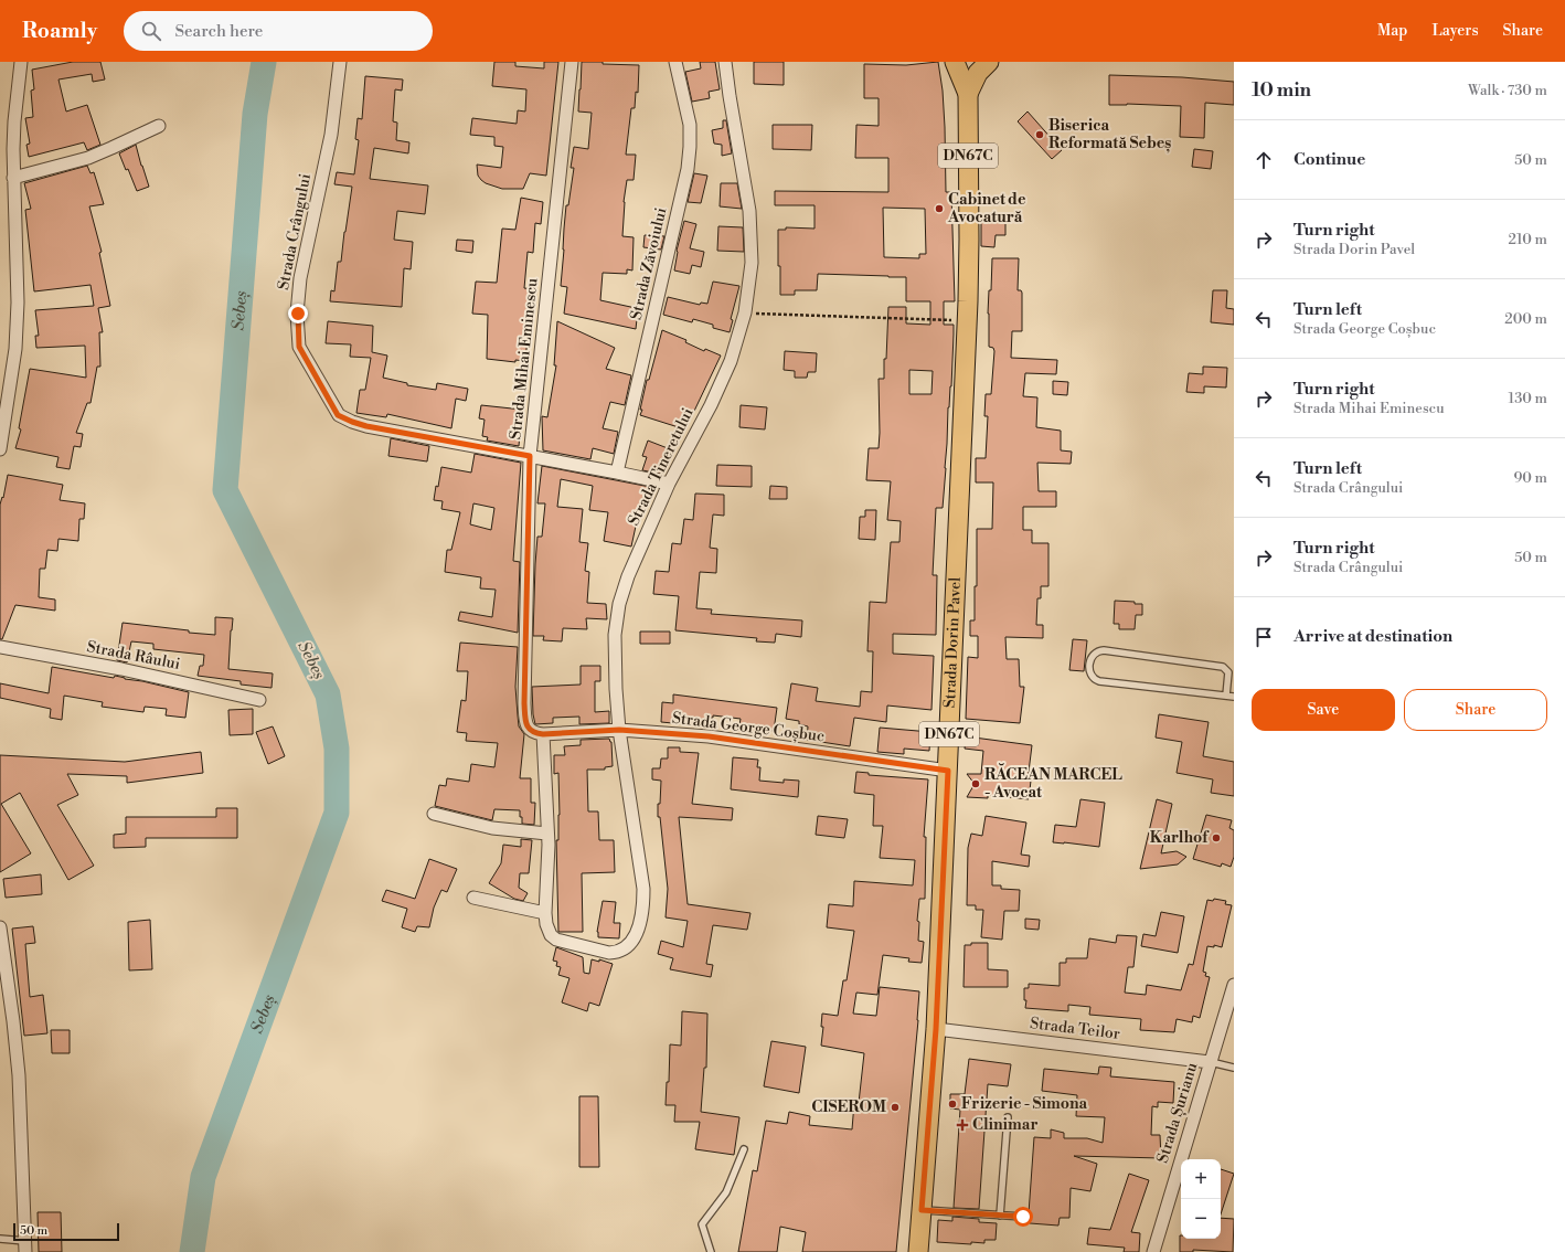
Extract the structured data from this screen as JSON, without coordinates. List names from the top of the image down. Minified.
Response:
{"streets":{"main road":["DN67C","Strada Dorin Pavel"],"street":["Strada Crângului","Strada Zăvoiului","Strada Mihai Eminescu","Strada Tineretului","Strada Râului","Strada George Coșbuc","Strada Teilor","Strada Șurianu"]},"crossings":[["DN67C","Strada Dorin Pavel"],["Strada Crângului","Strada Zăvoiului"],["Strada Crângului","Strada Mihai Eminescu"],["Strada Crângului","Strada Tineretului"],["Strada Mihai Eminescu","Strada George Coșbuc"],["Strada Tineretului","Strada George Coșbuc"],["Strada Dorin Pavel","Strada George Coșbuc"],["Strada Dorin Pavel","Strada Teilor"],["Strada Teilor","Strada Șurianu"]],"water":["Sebeș"],"places":{"other":["Biserica Reformată Sebeș","Cabinet de Avocatură","RĂCEAN MARCEL - Avocat","Karlhof","Frizerie - Simona","CISEROM"],"health":["Clinimar"]},"scale_bar":"50 m","page":{"header":"Roamly","search":"Search here","nav":["Map","Layers","Share"],"heading":["10 min","Walk · 730 m"],"list":[["Continue","50 m"],["Turn right","Strada Dorin Pavel","210 m"],["Turn left","Strada George Coșbuc","200 m"],["Turn right","Strada Mihai Eminescu","130 m"],["Turn left","Strada Crângului","90 m"],["Turn right","Strada Crângului","50 m"],"Arrive at destination"],"buttons":["Save","Share"],"map_buttons":["+","−"],"scale":"50 m"}}
